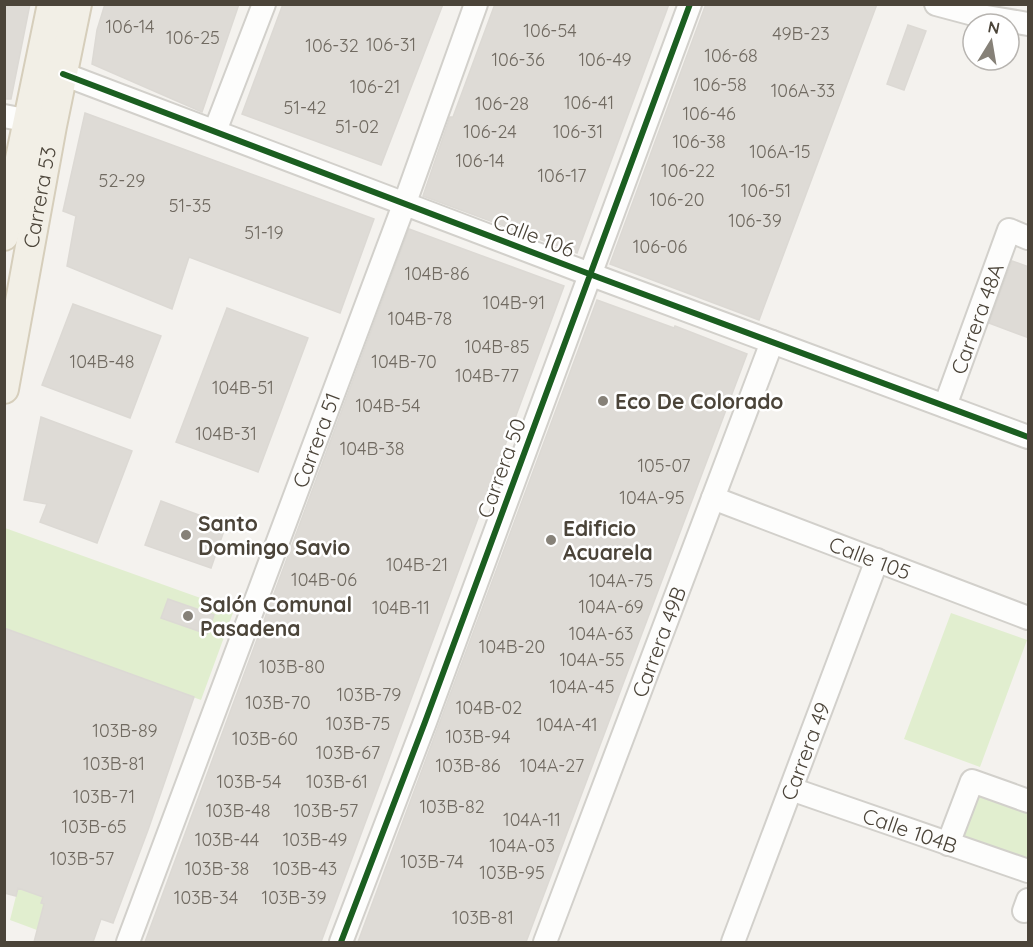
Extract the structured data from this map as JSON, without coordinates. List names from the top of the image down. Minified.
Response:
{"streets":{"main road":["Carrera 53"],"street":["Calle 106","Carrera 48A","Carrera 51","Carrera 50","Calle 105","Carrera 49B","Carrera 49","Calle 104B"]},"crossings":[["Carrera 53","Calle 106"],["Calle 106","Carrera 48A"],["Calle 106","Carrera 51"],["Calle 106","Carrera 50"],["Calle 106","Carrera 49B"],["Calle 105","Carrera 49B"],["Calle 105","Carrera 49"],["Carrera 49","Calle 104B"]],"places":["Eco De Colorado","Santo Domingo Savio","Edificio Acuarela","Salón Comunal Pasadena"],"house_numbers":["106-14","106-54","49B-23","106-25","106-31","106-32","106-68","106-36","106-49","106-58","106-21","106A-33","106-41","106-28","51-42","106-46","51-02","106-24","106-31","106-38","106A-15","106-14","106-22","106-17","52-29","106-51","106-20","51-35","106-39","51-19","106-06","104B-86","104B-91","104B-78","104B-85","104B-48","104B-70","104B-77","104B-51","104B-54","104B-31","104B-38","105-07","104A-95","104B-21","104B-06","104A-75","104A-69","104B-11","104A-63","104B-20","104A-55","103B-80","104A-45","103B-79","103B-70","104B-02","103B-75","104A-41","103B-89","103B-94","103B-60","103B-67","103B-81","103B-86","104A-27","103B-54","103B-61","103B-71","103B-82","103B-48","103B-57","104A-11","103B-65","103B-44","103B-49","104A-03","103B-57","103B-74","103B-38","103B-43","103B-95","103B-34","103B-39","103B-81"],"north":"top"}
